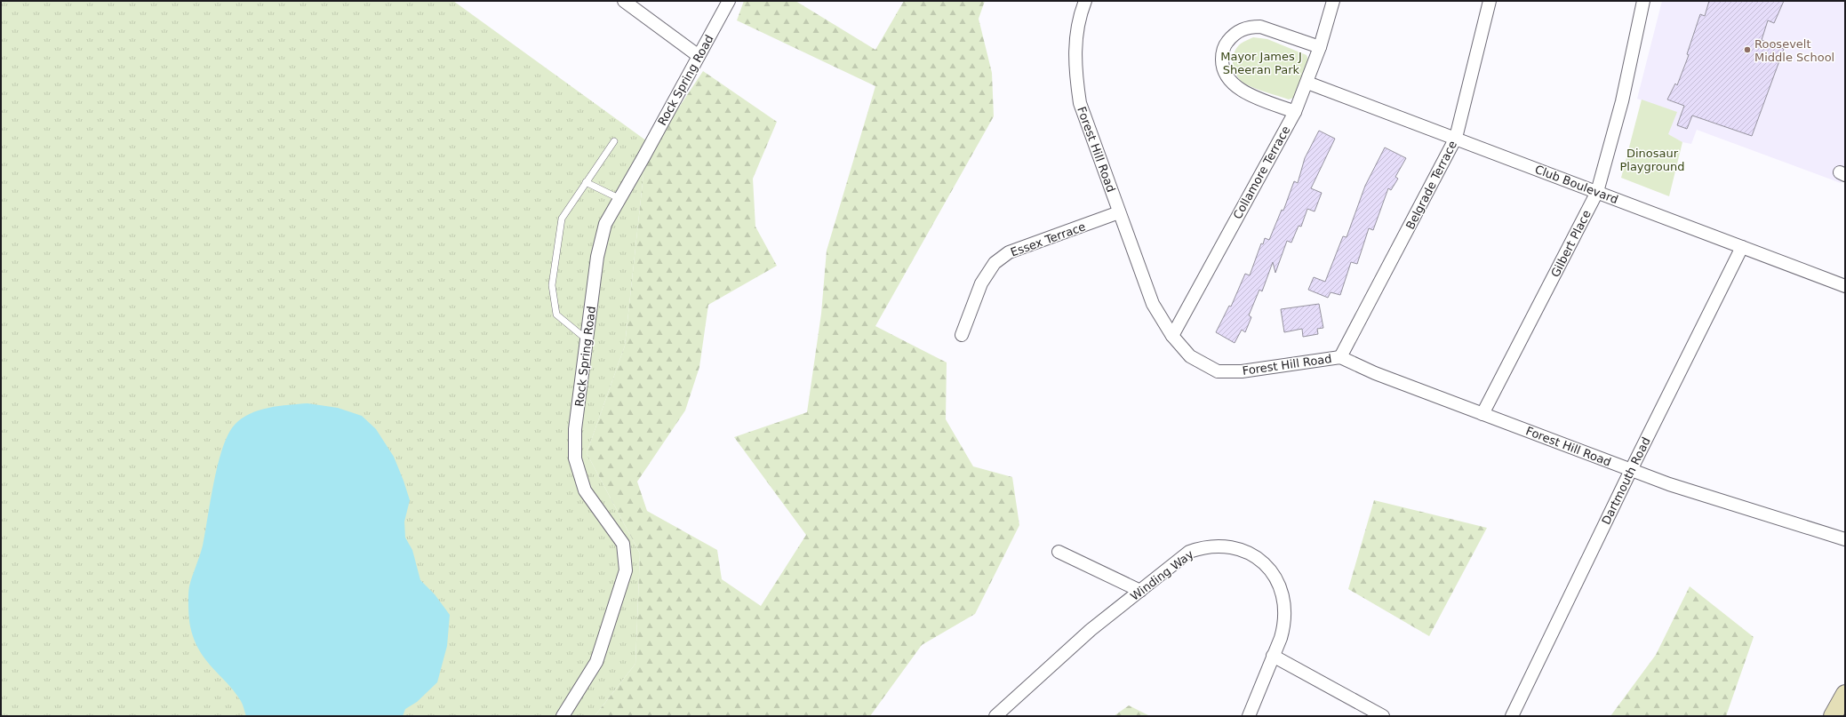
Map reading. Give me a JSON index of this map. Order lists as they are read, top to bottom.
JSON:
{
  "streets": {
    "street": [
      "Rock Spring Road",
      "Forest Hill Road",
      "Collamore Terrace",
      "Club Boulevard",
      "Belgrade Terrace",
      "Essex Terrace",
      "Gilbert Place",
      "Dartmouth Road",
      "Winding Way"
    ]
  },
  "crossings": [
    ["Forest Hill Road", "Collamore Terrace"],
    ["Forest Hill Road", "Belgrade Terrace"],
    ["Forest Hill Road", "Essex Terrace"],
    ["Forest Hill Road", "Gilbert Place"],
    ["Forest Hill Road", "Dartmouth Road"],
    ["Collamore Terrace", "Club Boulevard"],
    ["Club Boulevard", "Belgrade Terrace"],
    ["Club Boulevard", "Gilbert Place"],
    ["Club Boulevard", "Dartmouth Road"]
  ],
  "parks": ["Mayor James J Sheeran Park", "Dinosaur Playground"],
  "places": ["Roosevelt Middle School"]
}
